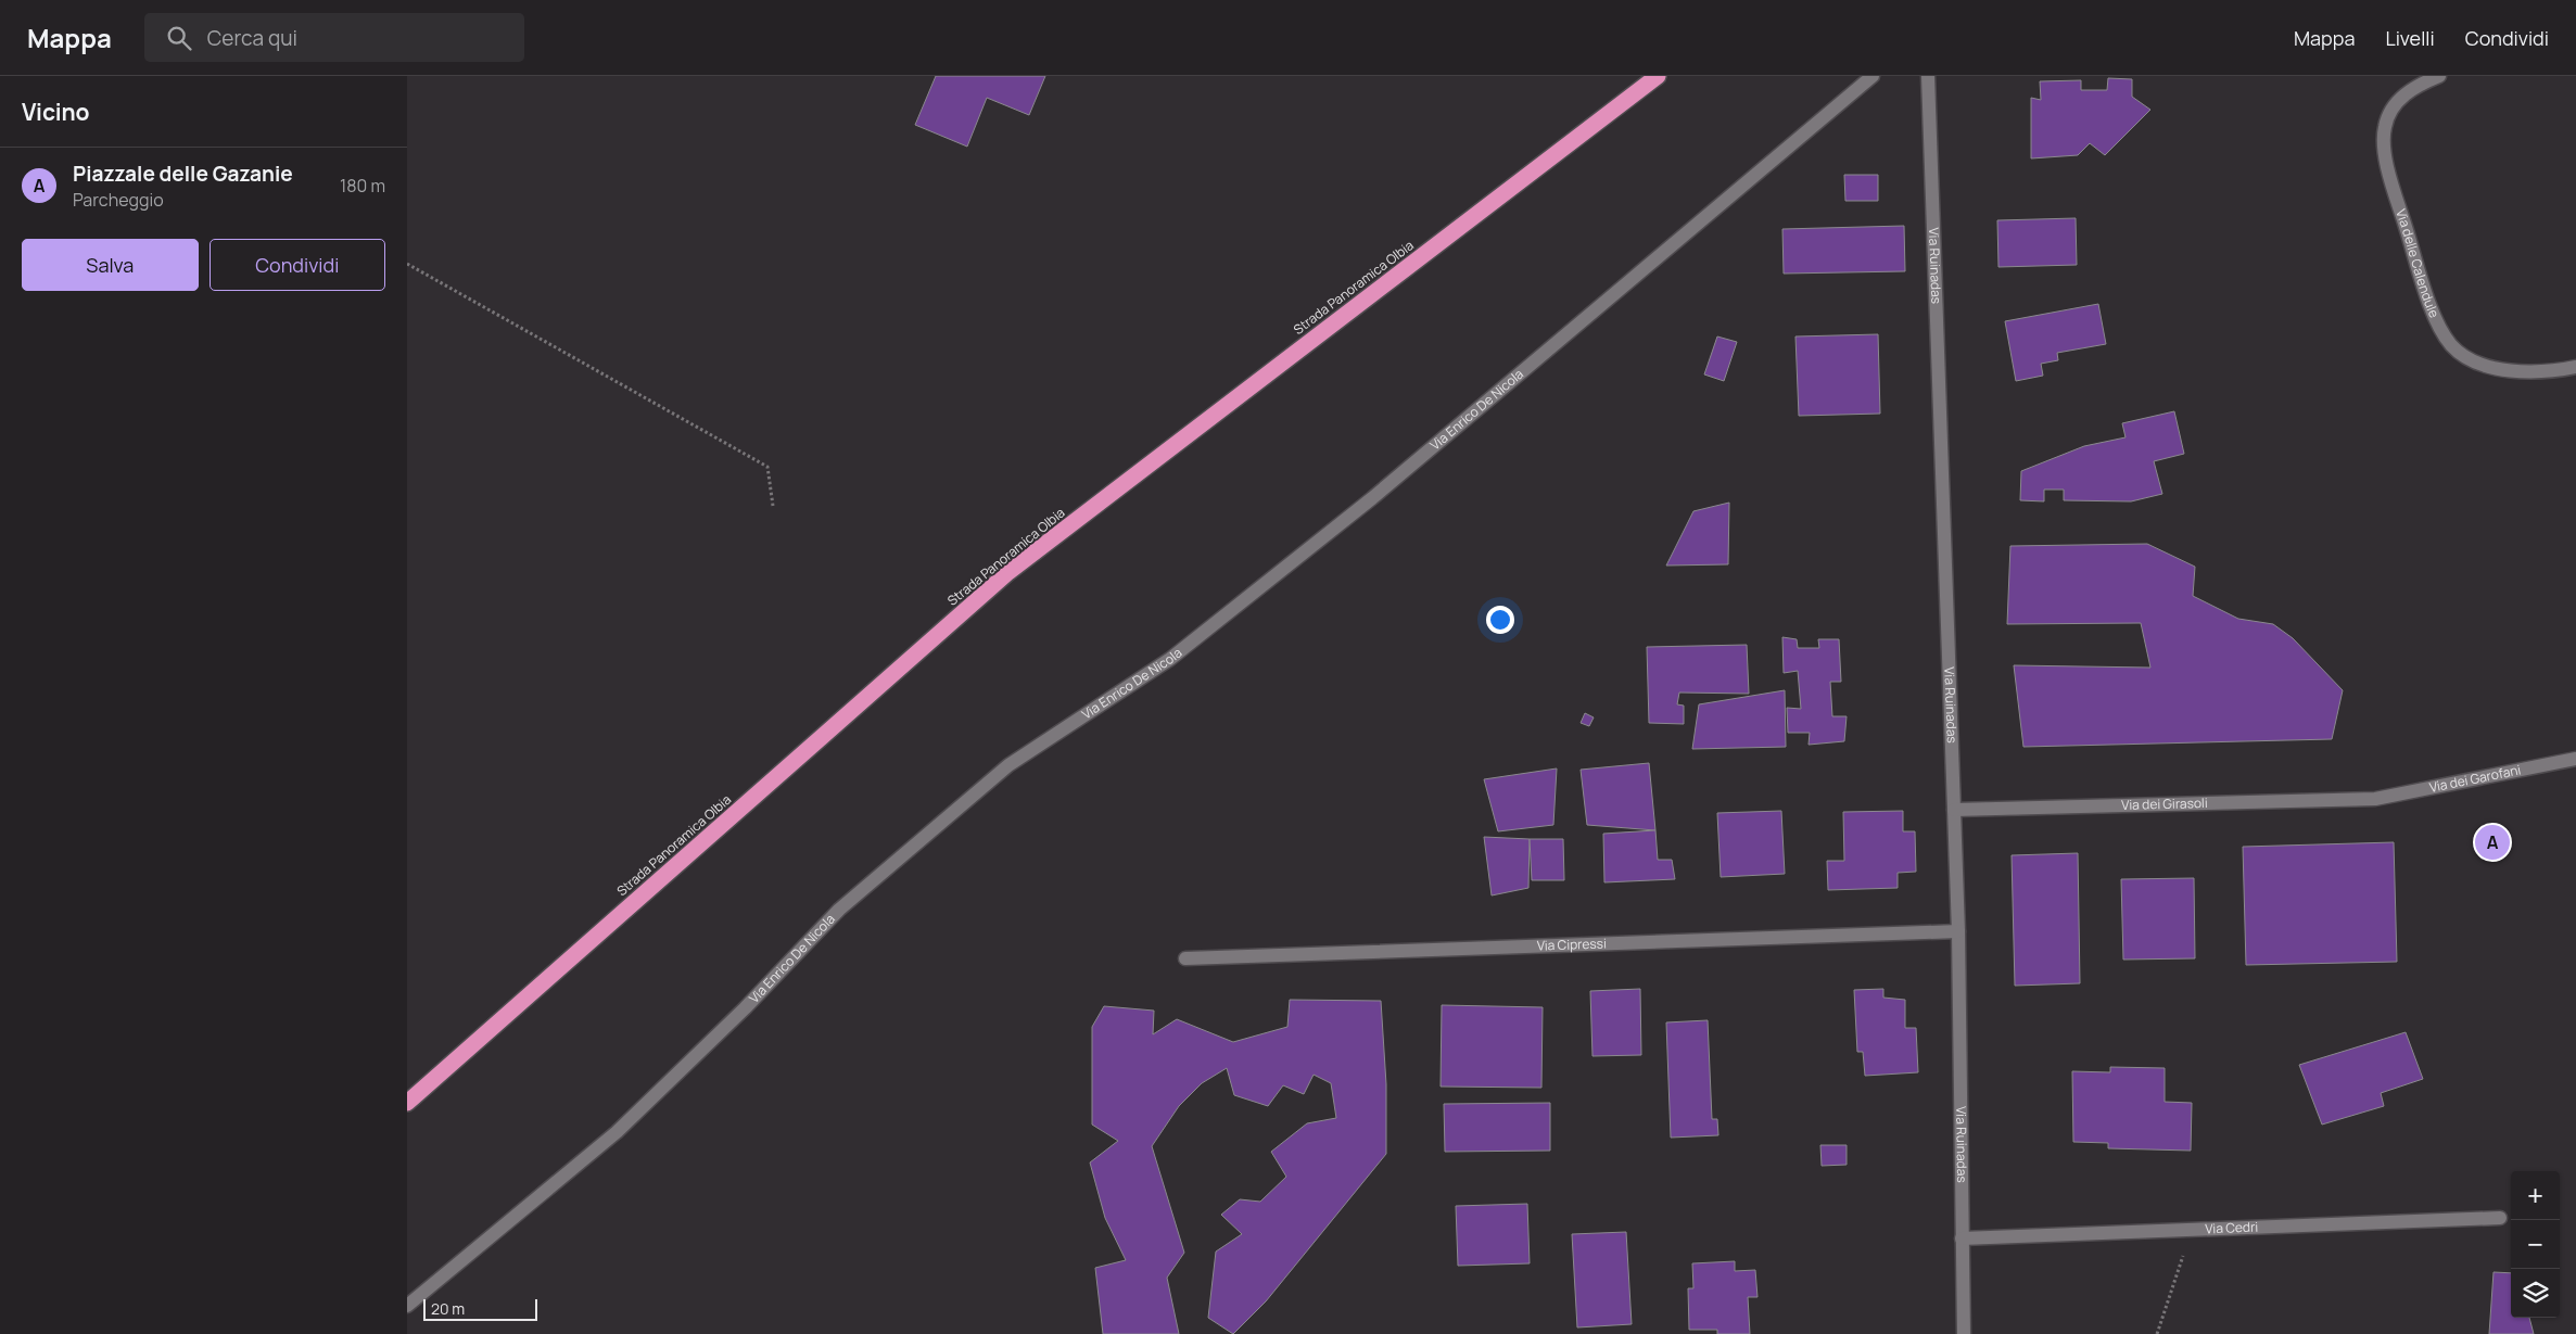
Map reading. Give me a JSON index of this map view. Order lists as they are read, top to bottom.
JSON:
{
  "streets": {
    "highway": ["Strada Panoramica Olbia"],
    "street": [
      "Via delle Calendule",
      "Via Ruinadas",
      "Via Enrico De Nicola",
      "Via dei Garofani",
      "Via dei Girasoli",
      "Via Cipressi",
      "Via Cedri"
    ]
  },
  "crossings": [
    ["Via Ruinadas", "Via dei Girasoli"],
    ["Via Ruinadas", "Via Cipressi"],
    ["Via Ruinadas", "Via Cedri"],
    ["Via dei Garofani", "Via dei Girasoli"]
  ],
  "scale_bar": "20 m",
  "page": {
    "header": "Mappa",
    "search": "Cerca qui",
    "nav": ["Mappa", "Livelli", "Condividi"],
    "heading": "Vicino",
    "list": [
      {
        "mark": "A",
        "name": "Piazzale delle Gazanie",
        "note": "Parcheggio",
        "value": "180 m"
      }
    ],
    "buttons": ["Salva", "Condividi"],
    "pins": "A",
    "map_buttons": ["+", "−"],
    "scale": "20 m"
  }
}
